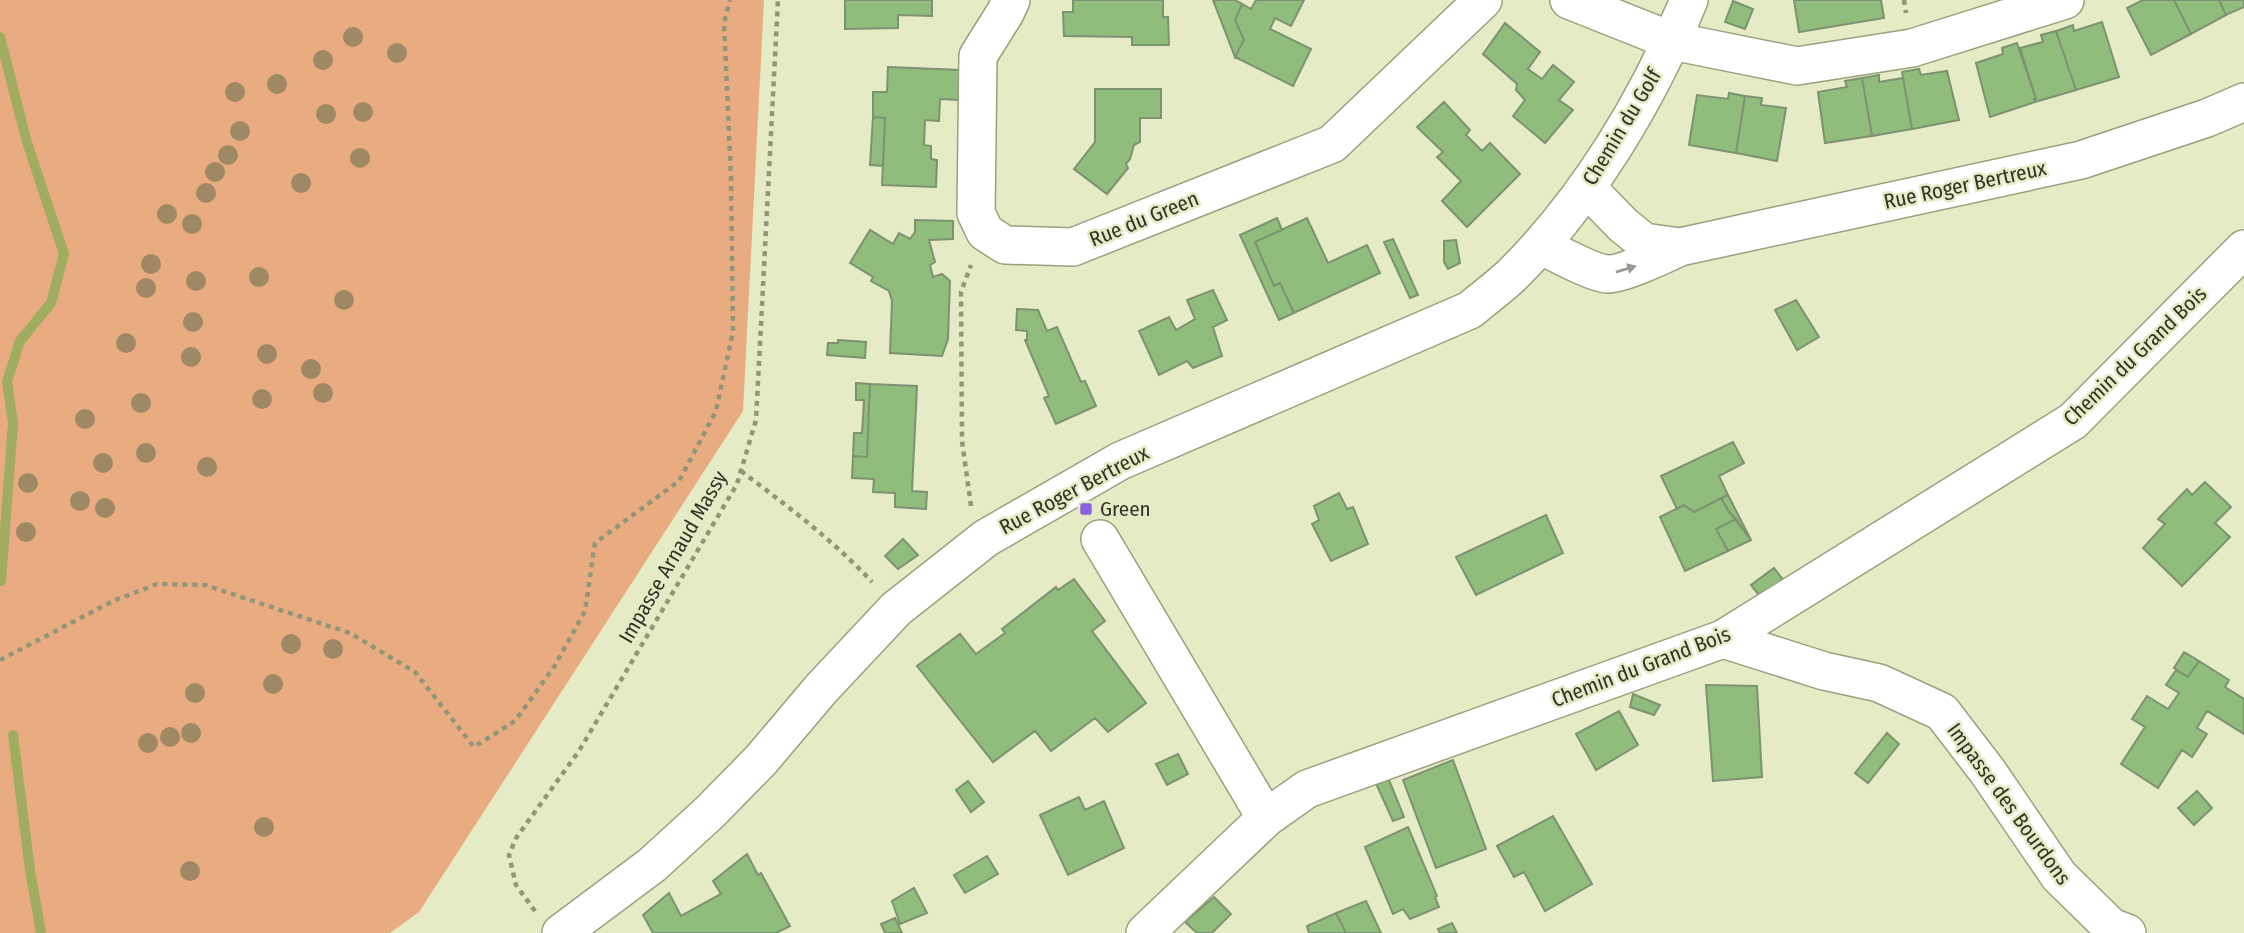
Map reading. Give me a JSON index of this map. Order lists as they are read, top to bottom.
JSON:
{
  "streets": {
    "street": [
      "Chemin du Golf",
      "Rue Roger Bertreux",
      "Rue du Green",
      "Chemin du Grand Bois",
      "Impasse des Bourdons"
    ],
    "path": ["Impasse Arnaud Massy"]
  },
  "crossings": [
    ["Chemin du Golf", "Rue Roger Bertreux"],
    ["Chemin du Grand Bois", "Impasse des Bourdons"]
  ],
  "places": {
    "transit": ["Green"]
  }
}
